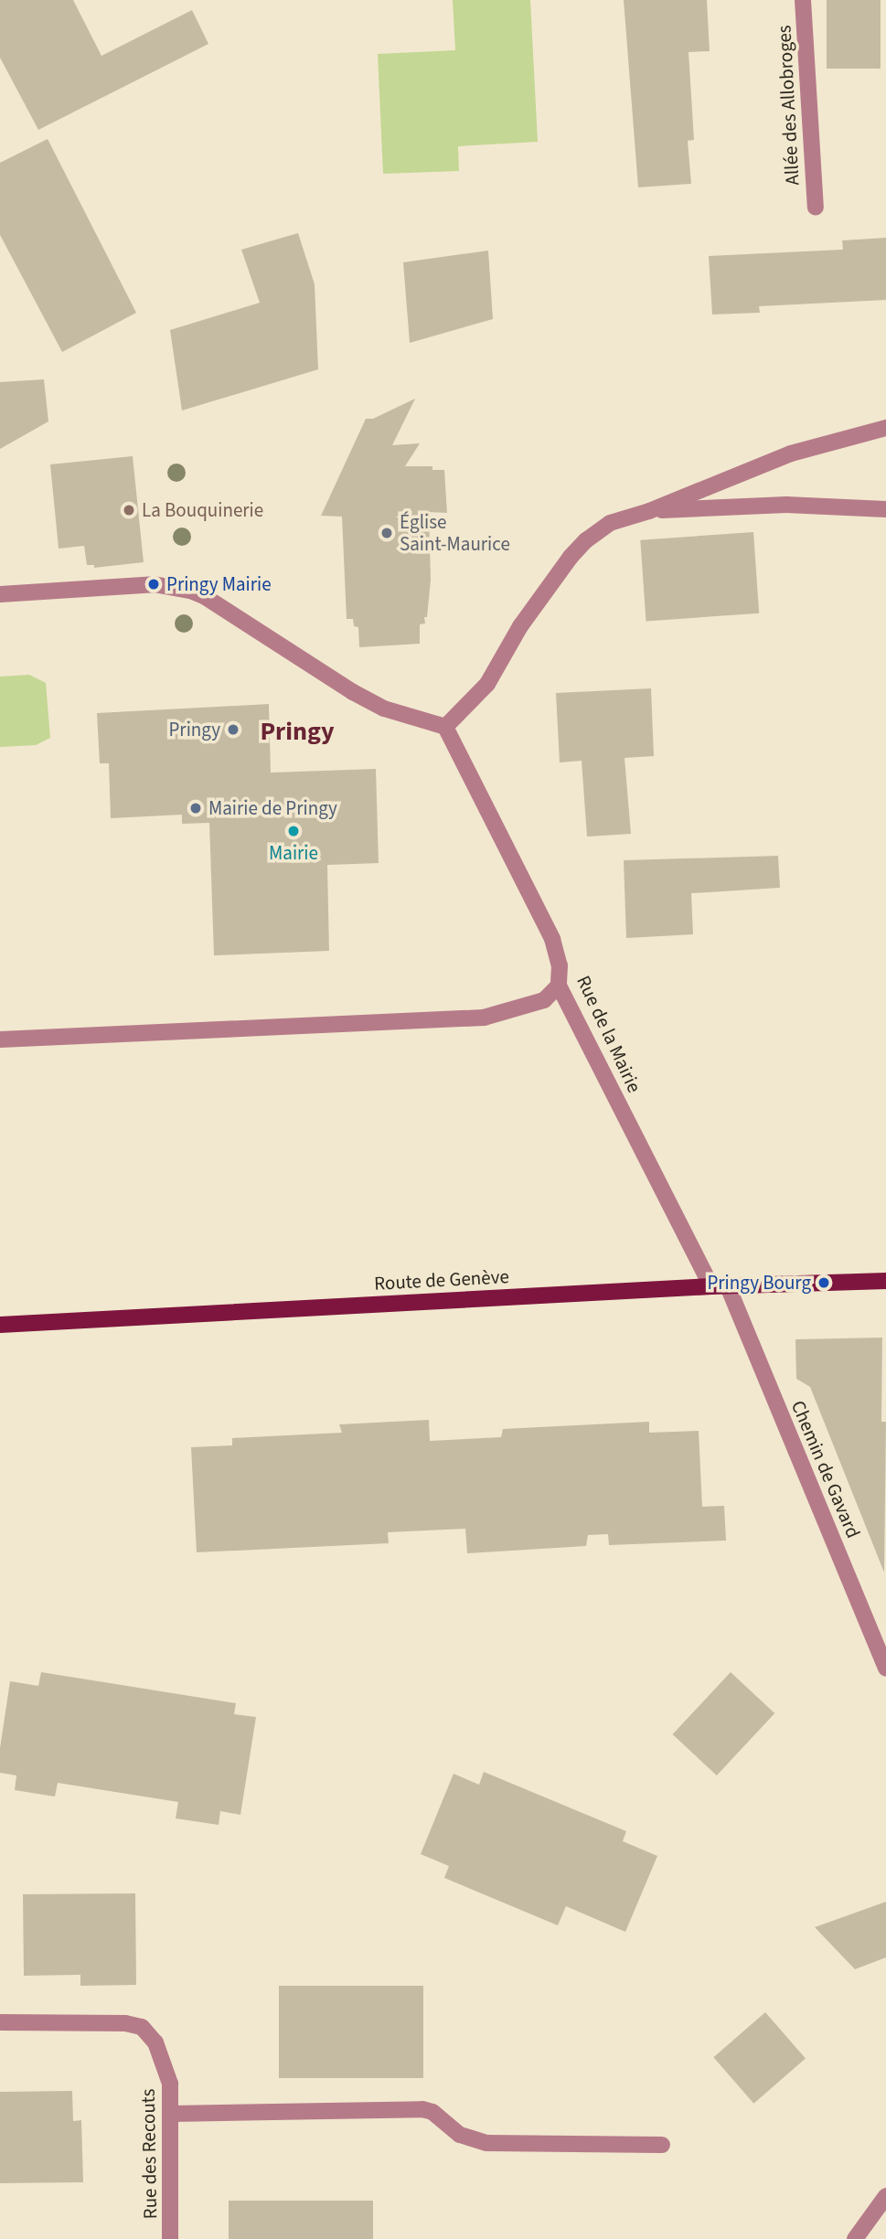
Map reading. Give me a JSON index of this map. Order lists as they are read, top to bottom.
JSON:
{
  "streets": {
    "main road": ["Route de Genève"],
    "street": [
      "Allée des Allobroges",
      "Rue de la Mairie",
      "Chemin de Gavard",
      "Rue des Recouts"
    ]
  },
  "crossings": [
    ["Rue de la Mairie", "Route de Genève"],
    ["Rue de la Mairie", "Chemin de Gavard"],
    ["Route de Genève", "Chemin de Gavard"]
  ],
  "districts": ["Pringy"],
  "places": [
    "La Bouquinerie",
    "Église Saint-Maurice",
    "Pringy Mairie",
    "Pringy",
    "Mairie de Pringy",
    "Mairie",
    "Pringy Bourg"
  ]
}
